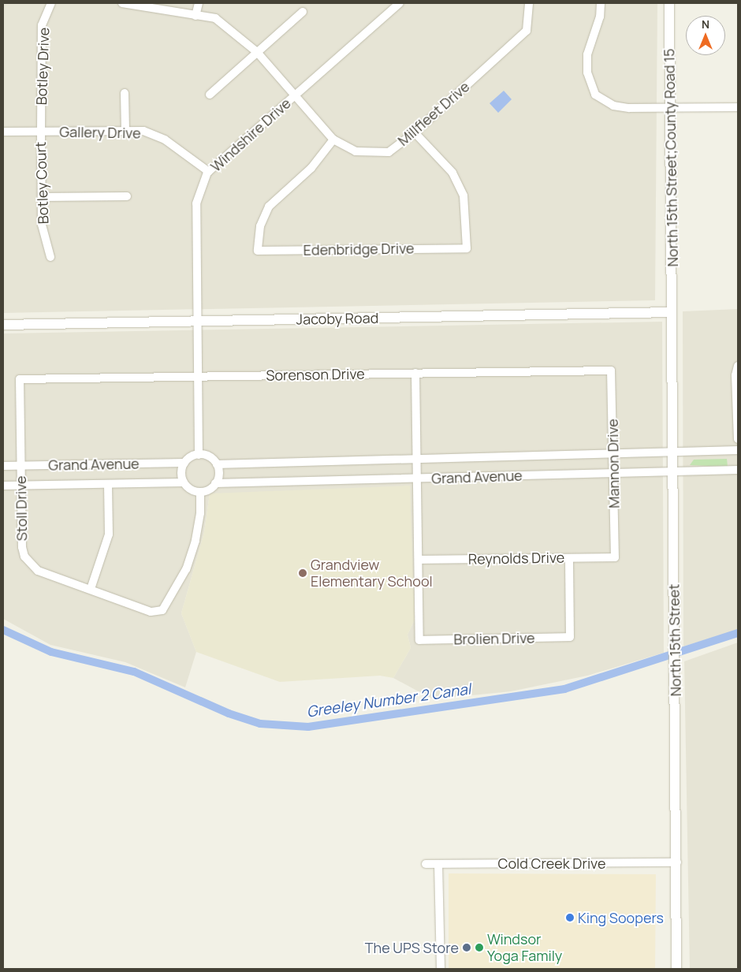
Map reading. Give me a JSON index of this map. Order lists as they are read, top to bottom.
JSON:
{
  "streets": {
    "street": [
      "Botley Drive",
      "Millfleet Drive",
      "Gallery Drive",
      "Windshire Drive",
      "North 15th Street;County Road 15",
      "Botley Court",
      "Edenbridge Drive",
      "Jacoby Road",
      "Sorenson Drive",
      "Mannon Drive",
      "Grand Avenue",
      "Stoll Drive",
      "Reynolds Drive",
      "Brolien Drive",
      "North 15th Street",
      "Cold Creek Drive"
    ]
  },
  "crossings": [
    ["Botley Drive", "Gallery Drive"],
    ["Botley Drive", "Botley Court"],
    ["Millfleet Drive", "Windshire Drive"],
    ["Millfleet Drive", "Edenbridge Drive"],
    ["Gallery Drive", "Windshire Drive"],
    ["Gallery Drive", "Botley Court"],
    ["Windshire Drive", "Jacoby Road"],
    ["Windshire Drive", "Sorenson Drive"],
    ["Windshire Drive", "Grand Avenue"],
    ["Windshire Drive", "Stoll Drive"],
    ["North 15th Street;County Road 15", "Jacoby Road"],
    ["North 15th Street;County Road 15", "North 15th Street"],
    ["Jacoby Road", "North 15th Street"],
    ["Sorenson Drive", "Mannon Drive"],
    ["Sorenson Drive", "Stoll Drive"],
    ["Mannon Drive", "Grand Avenue"],
    ["Mannon Drive", "Reynolds Drive"],
    ["Grand Avenue", "Stoll Drive"],
    ["Grand Avenue", "North 15th Street"],
    ["Reynolds Drive", "Brolien Drive"],
    ["North 15th Street", "Cold Creek Drive"]
  ],
  "water": ["Greeley Number 2 Canal"],
  "places": [
    "Grandview Elementary School",
    "King Soopers",
    "The UPS Store",
    "Windsor Yoga Family"
  ],
  "north": "top"
}
